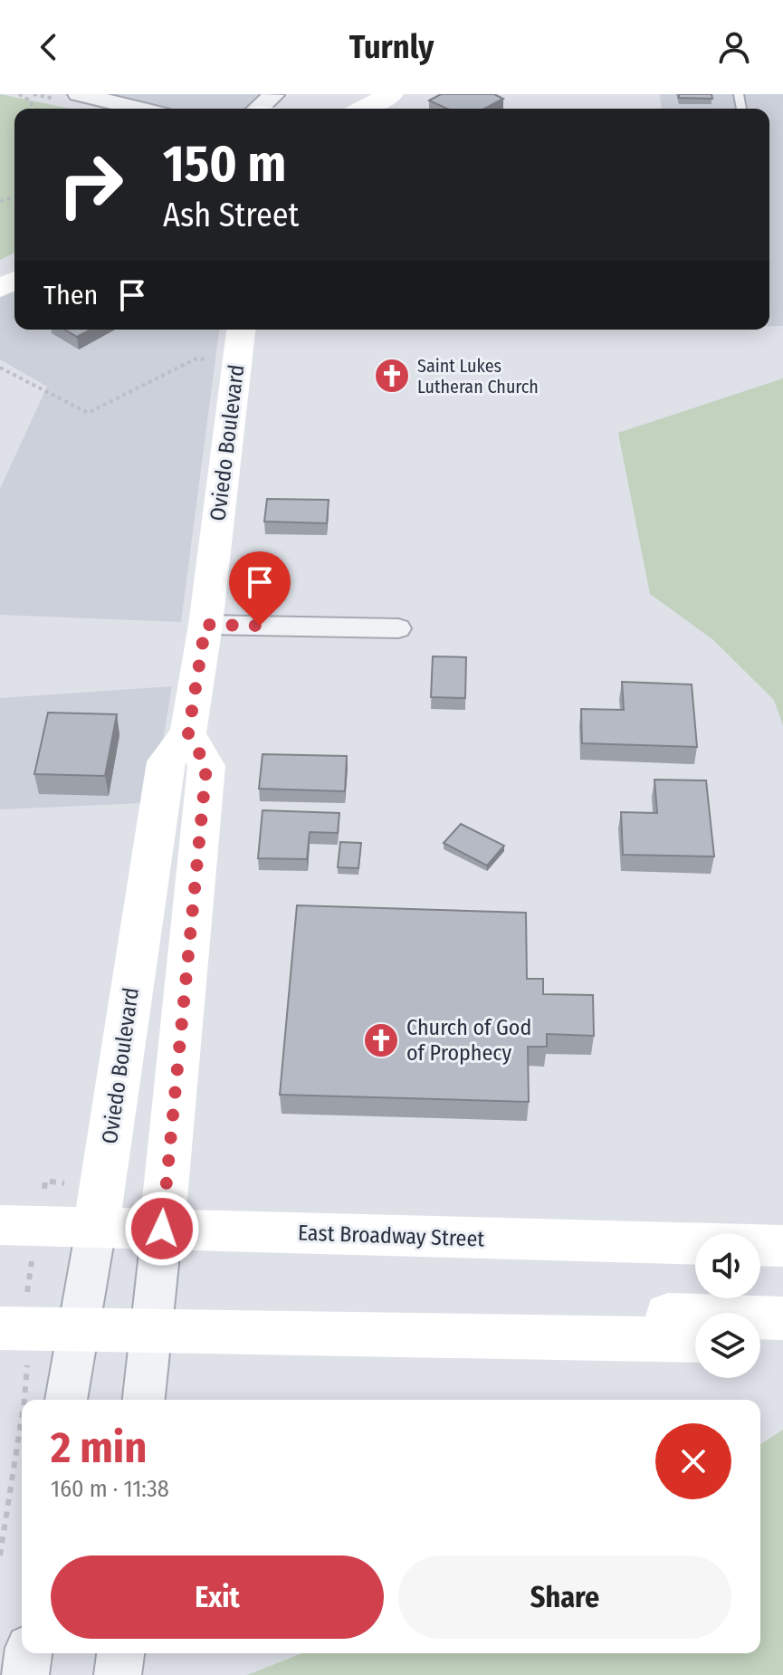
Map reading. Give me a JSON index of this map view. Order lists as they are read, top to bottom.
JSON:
{
  "streets": {
    "main road": ["Oviedo Boulevard", "East Broadway Street"]
  },
  "crossings": [
    ["Oviedo Boulevard", "East Broadway Street"]
  ],
  "places": {
    "church": ["Saint Lukes Lutheran Church", "Church of God of Prophecy"]
  },
  "page": {
    "header": "Turnly",
    "turn": ["150 m", "Ash Street"],
    "then": "Then",
    "heading": ["2 min", "160 m · 11:38"],
    "buttons": ["Exit", "Share"]
  }
}
